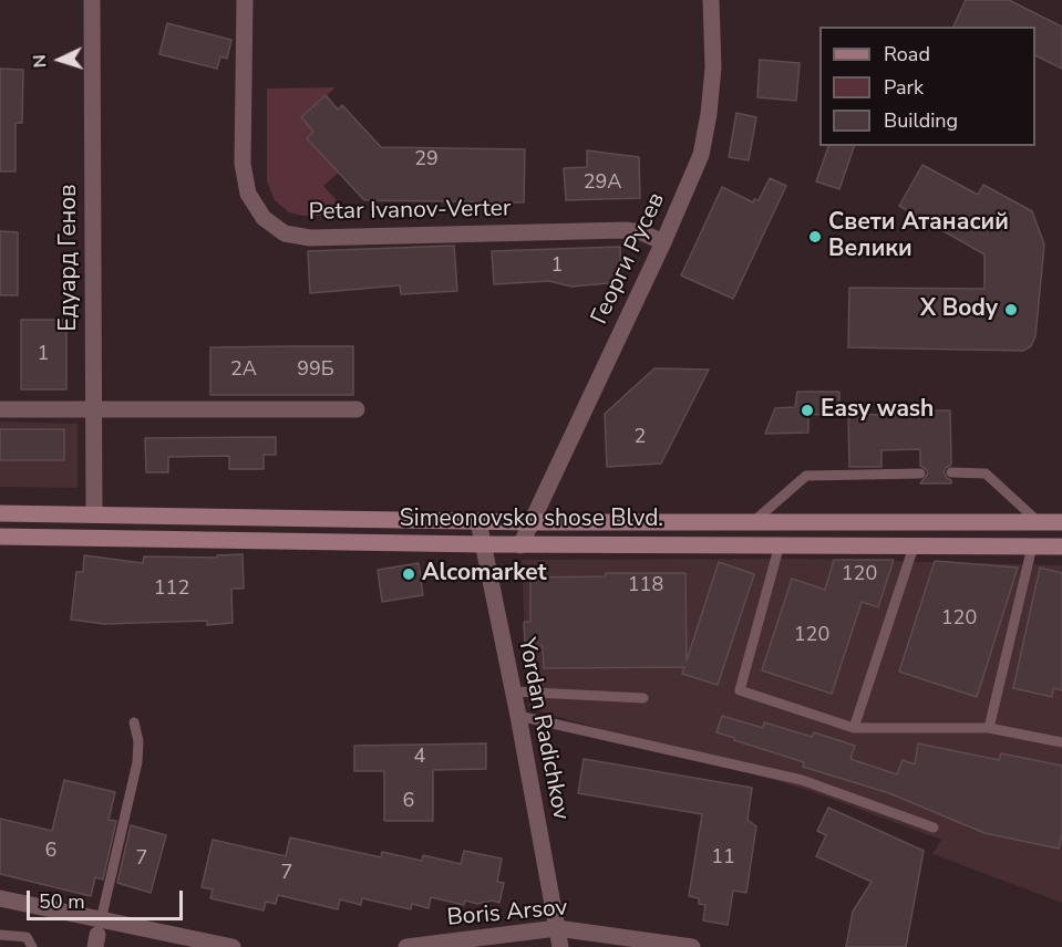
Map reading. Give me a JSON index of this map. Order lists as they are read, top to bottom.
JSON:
{
  "streets": {
    "main road": ["Simeonovsko shose Blvd."],
    "street": [
      "Petar Ivanov-Verter",
      "Едуард Генов",
      "Георги Русев",
      "Yordan Radichkov",
      "Boris Arsov"
    ]
  },
  "crossings": [
    ["Petar Ivanov-Verter", "Георги Русев"],
    ["Едуард Генов", "Simeonovsko shose Blvd."],
    ["Георги Русев", "Simeonovsko shose Blvd."],
    ["Simeonovsko shose Blvd.", "Yordan Radichkov"],
    ["Yordan Radichkov", "Boris Arsov"]
  ],
  "places": [
    "Свети Атанасий Велики",
    "X Body",
    "Easy wash",
    "Alcomarket"
  ],
  "house_numbers": [
    "29",
    "29А",
    "1",
    "1",
    "2А",
    "99Б",
    "2",
    "120",
    "118",
    "112",
    "120",
    "120",
    "4",
    "6",
    "6",
    "11",
    "7",
    "7"
  ],
  "legend": ["Road", "Park", "Building"],
  "scale_bar": "50 m",
  "north": "left"
}
